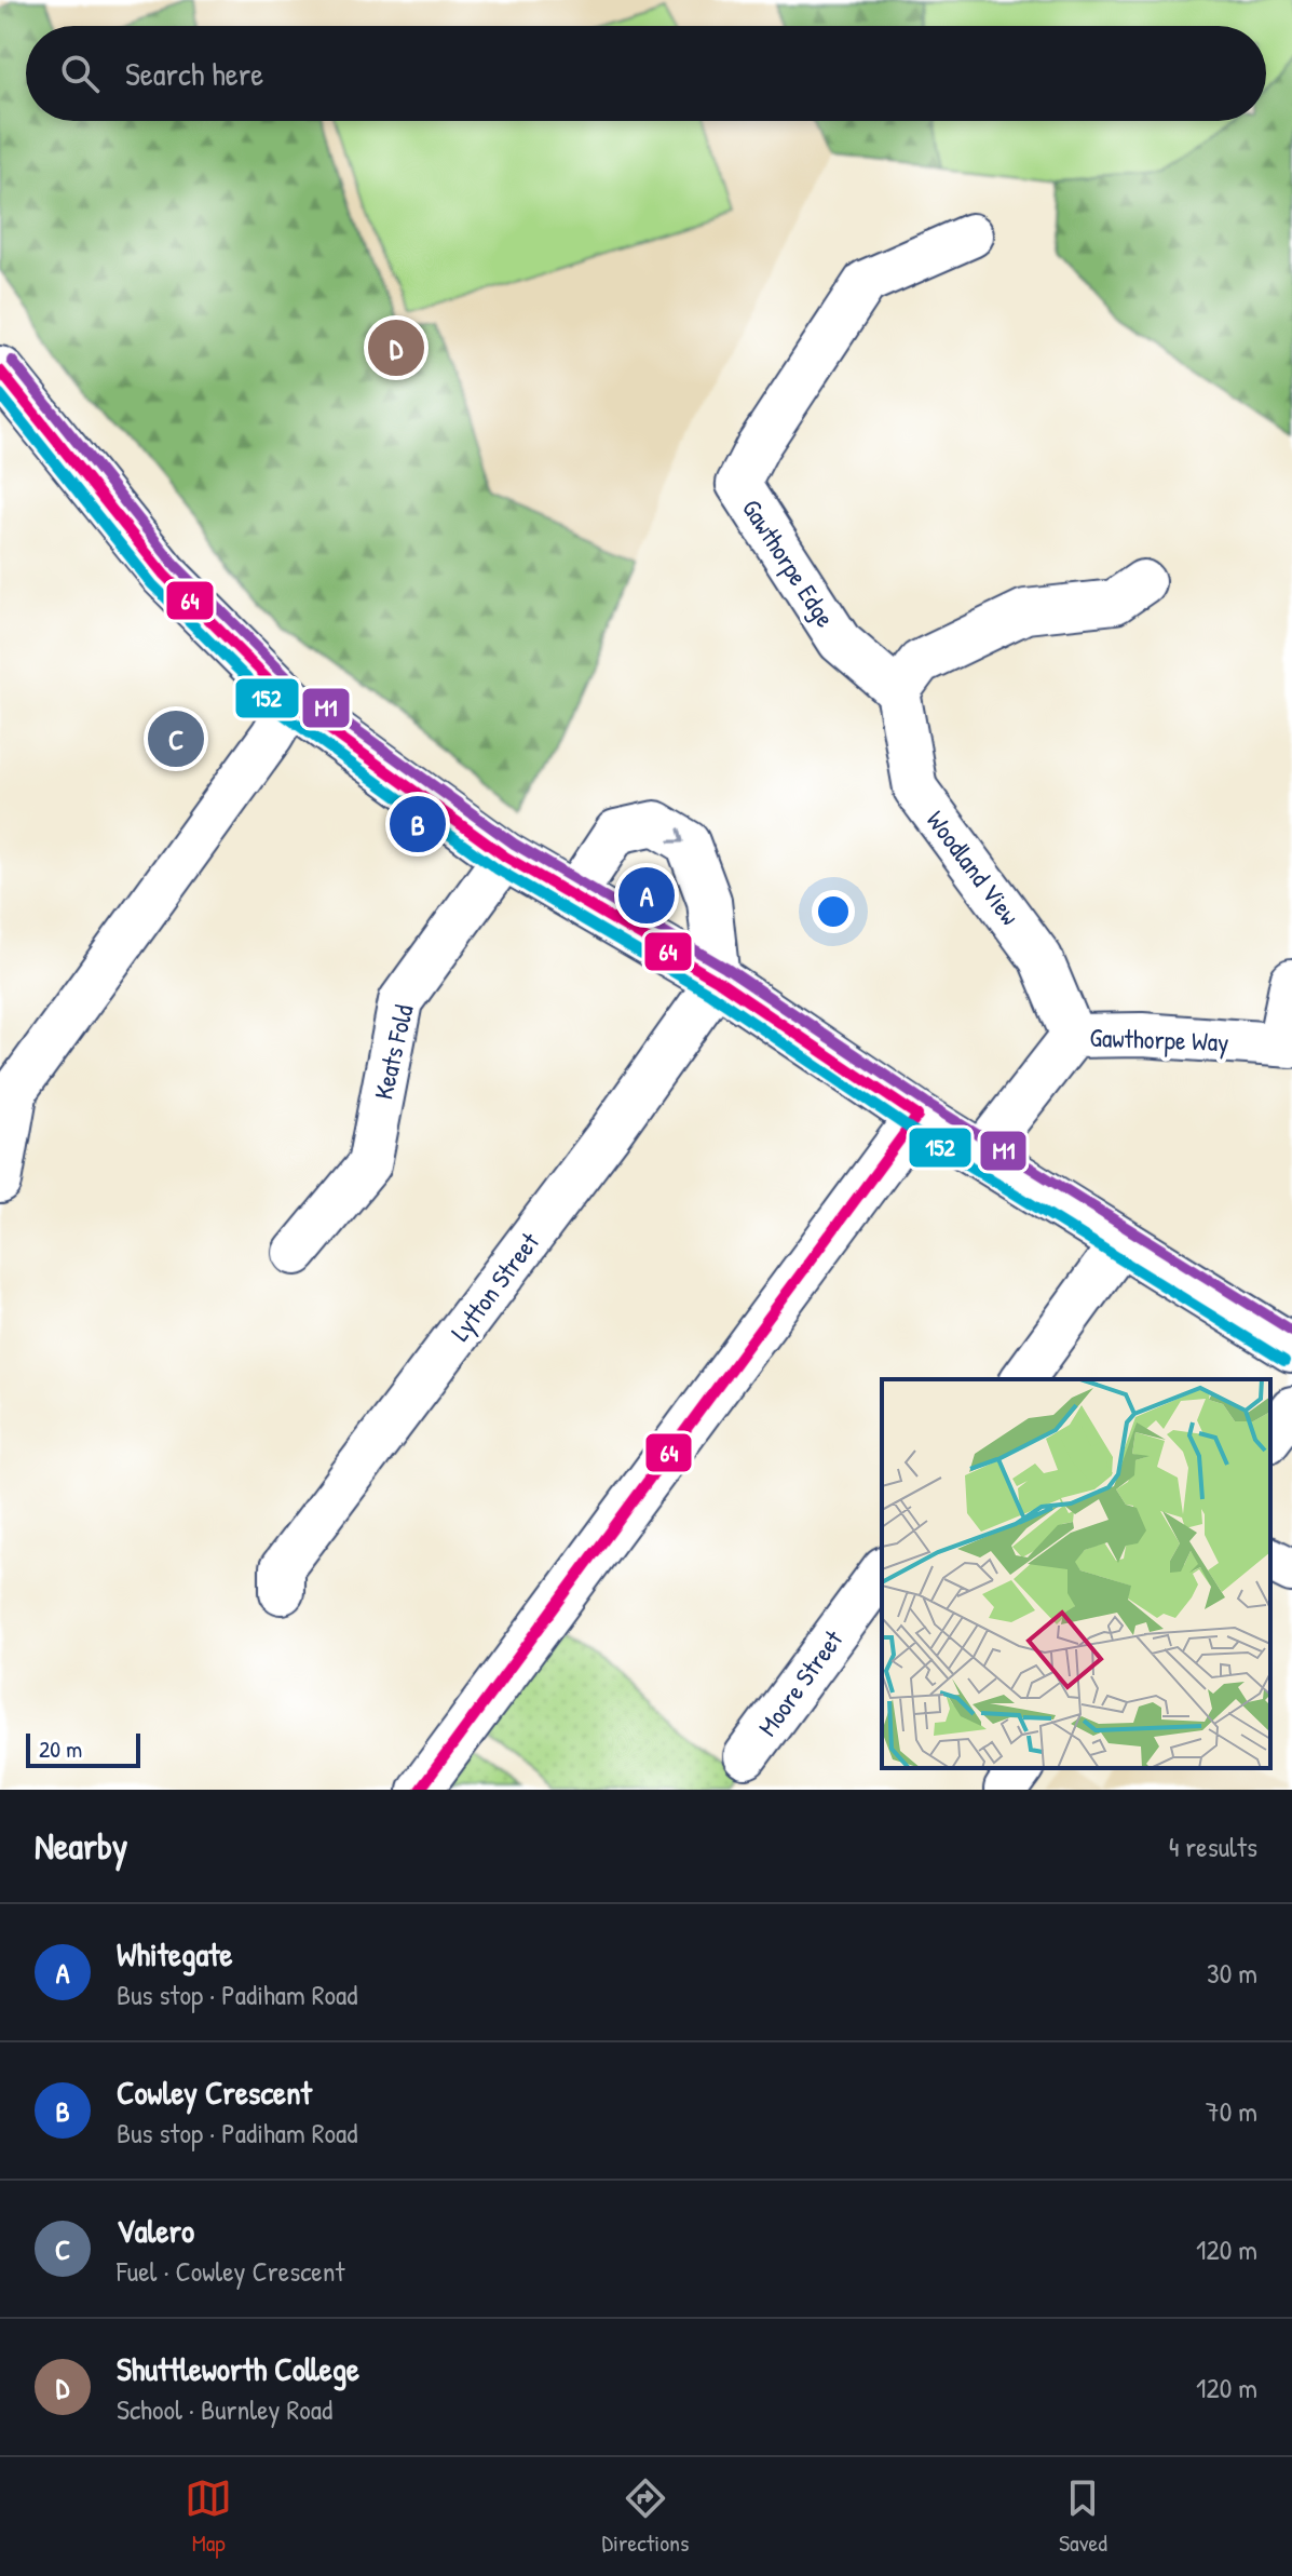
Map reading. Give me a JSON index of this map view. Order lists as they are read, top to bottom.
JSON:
{
  "streets": {
    "street": [
      "Gawthorpe Edge",
      "Woodland View",
      "Gawthorpe Way",
      "Keats Fold",
      "Lytton Street",
      "Moore Street"
    ]
  },
  "crossings": [
    ["Gawthorpe Edge", "Woodland View"],
    ["Woodland View", "Gawthorpe Way"]
  ],
  "lines": ["transit line M1", "transit line 64", "transit line 152"],
  "scale_bar": "20 m",
  "page": {
    "search": "Search here",
    "pins": [
      "D",
      "C",
      "B",
      "A"
    ],
    "scale": "20 m",
    "heading": ["Nearby", "4 results"],
    "list": [
      {
        "mark": "A",
        "name": "Whitegate",
        "note": "Bus stop · Padiham Road",
        "value": "30 m"
      },
      {
        "mark": "B",
        "name": "Cowley Crescent",
        "note": "Bus stop · Padiham Road",
        "value": "70 m"
      },
      {
        "mark": "C",
        "name": "Valero",
        "note": "Fuel · Cowley Crescent",
        "value": "120 m"
      },
      {
        "mark": "D",
        "name": "Shuttleworth College",
        "note": "School · Burnley Road",
        "value": "120 m"
      }
    ],
    "nav": ["Map", "Directions", "Saved"]
  }
}
